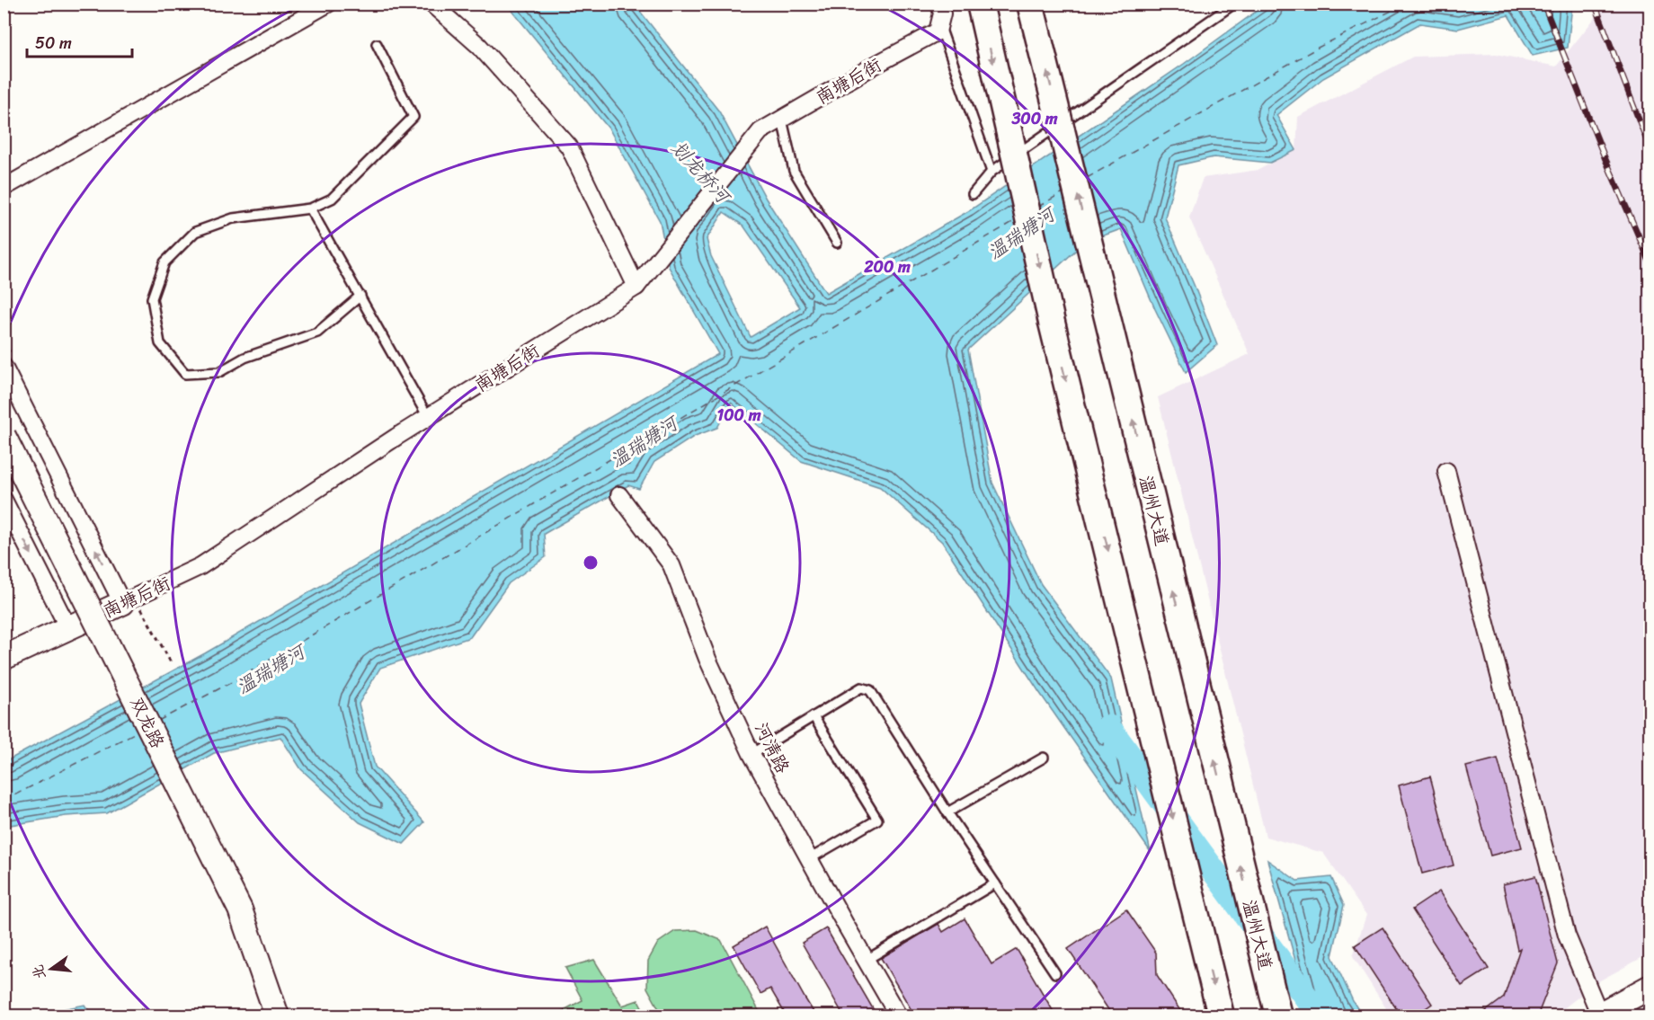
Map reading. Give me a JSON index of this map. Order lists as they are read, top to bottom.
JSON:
{
  "streets": {
    "main road": ["南塘后街", "温州大道", "双龙路"],
    "street": ["河清路"]
  },
  "water": ["划龙桥河", "温瑞塘河"],
  "scale_bar": "50 m",
  "north": "left",
  "rings": ["300 m", "200 m", "100 m"]
}
